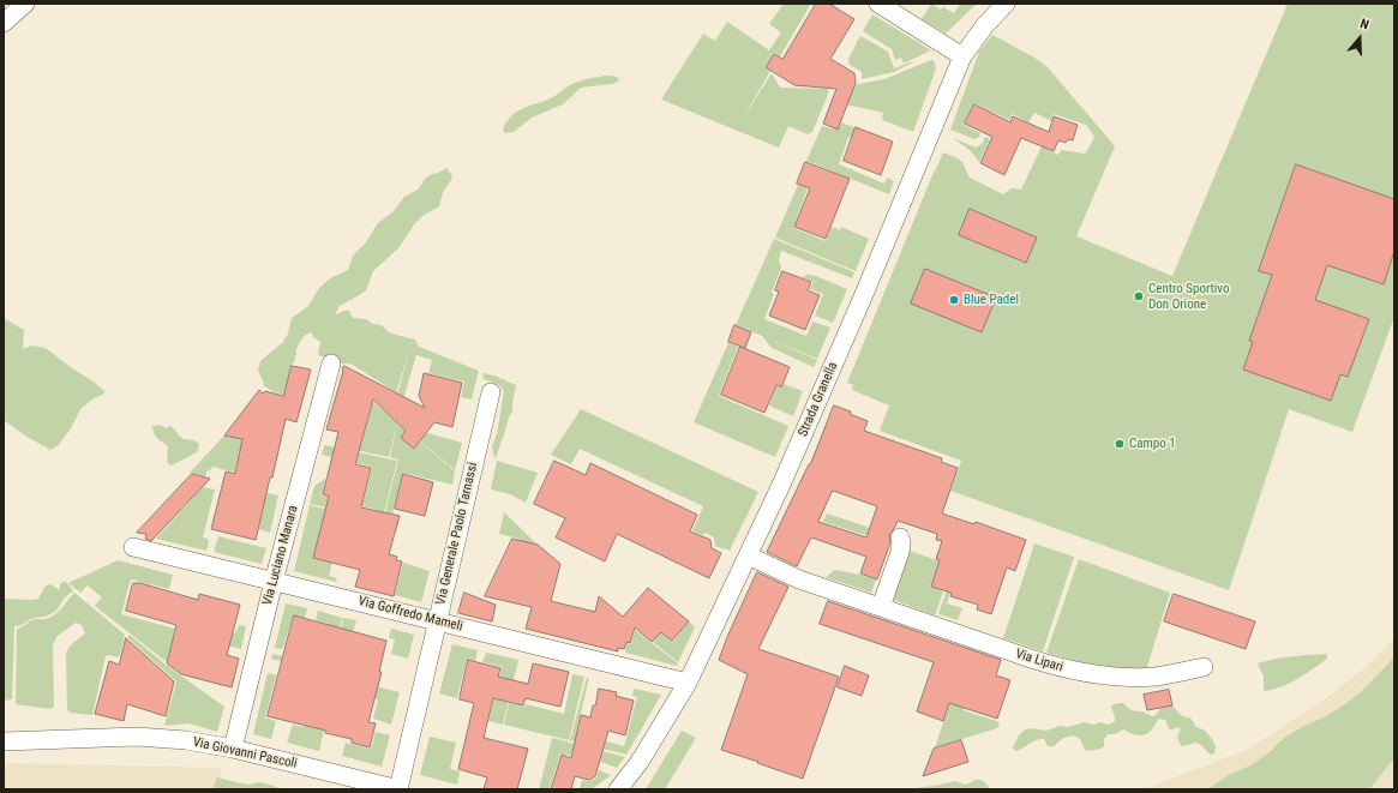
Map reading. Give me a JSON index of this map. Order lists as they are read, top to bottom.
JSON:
{
  "streets": {
    "street": [
      "Strada Granella",
      "Via Generale Paolo Tarnassi",
      "Via Luciano Manara",
      "Via Goffredo Mameli",
      "Via Lipari",
      "Via Giovanni Pascoli"
    ]
  },
  "crossings": [
    ["Strada Granella", "Via Goffredo Mameli"],
    ["Strada Granella", "Via Lipari"],
    ["Via Generale Paolo Tarnassi", "Via Goffredo Mameli"],
    ["Via Generale Paolo Tarnassi", "Via Giovanni Pascoli"],
    ["Via Luciano Manara", "Via Goffredo Mameli"],
    ["Via Luciano Manara", "Via Giovanni Pascoli"]
  ],
  "places": ["Centro Sportivo Don Orione", "Blue Padel", "Campo 1"],
  "north": "top"
}
